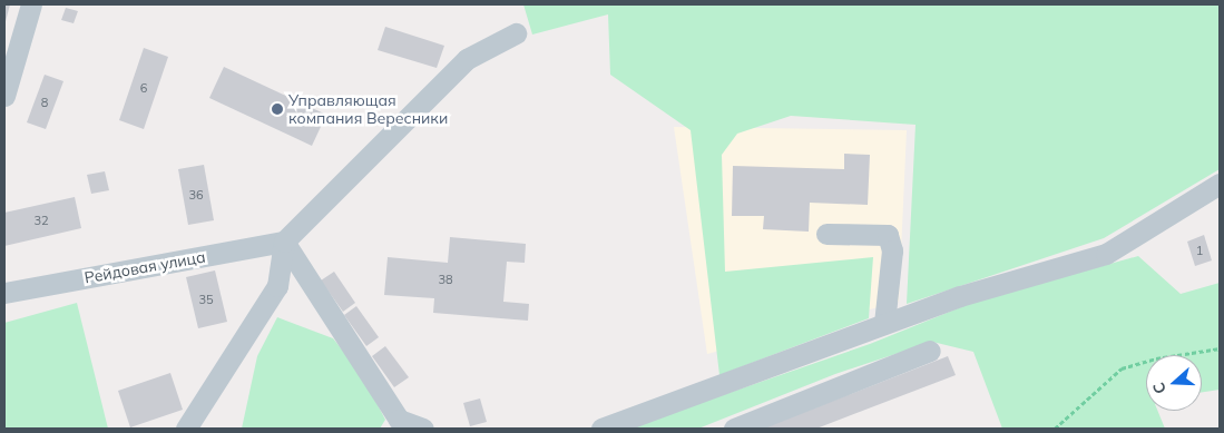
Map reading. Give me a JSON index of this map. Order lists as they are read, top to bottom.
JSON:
{
  "streets": {
    "street": ["Рейдовая улица"]
  },
  "places": ["Управляющая компания Вересники"],
  "house_numbers": [
    "6",
    "8",
    "36",
    "32",
    "1",
    "38",
    "35"
  ],
  "north": "left"
}
